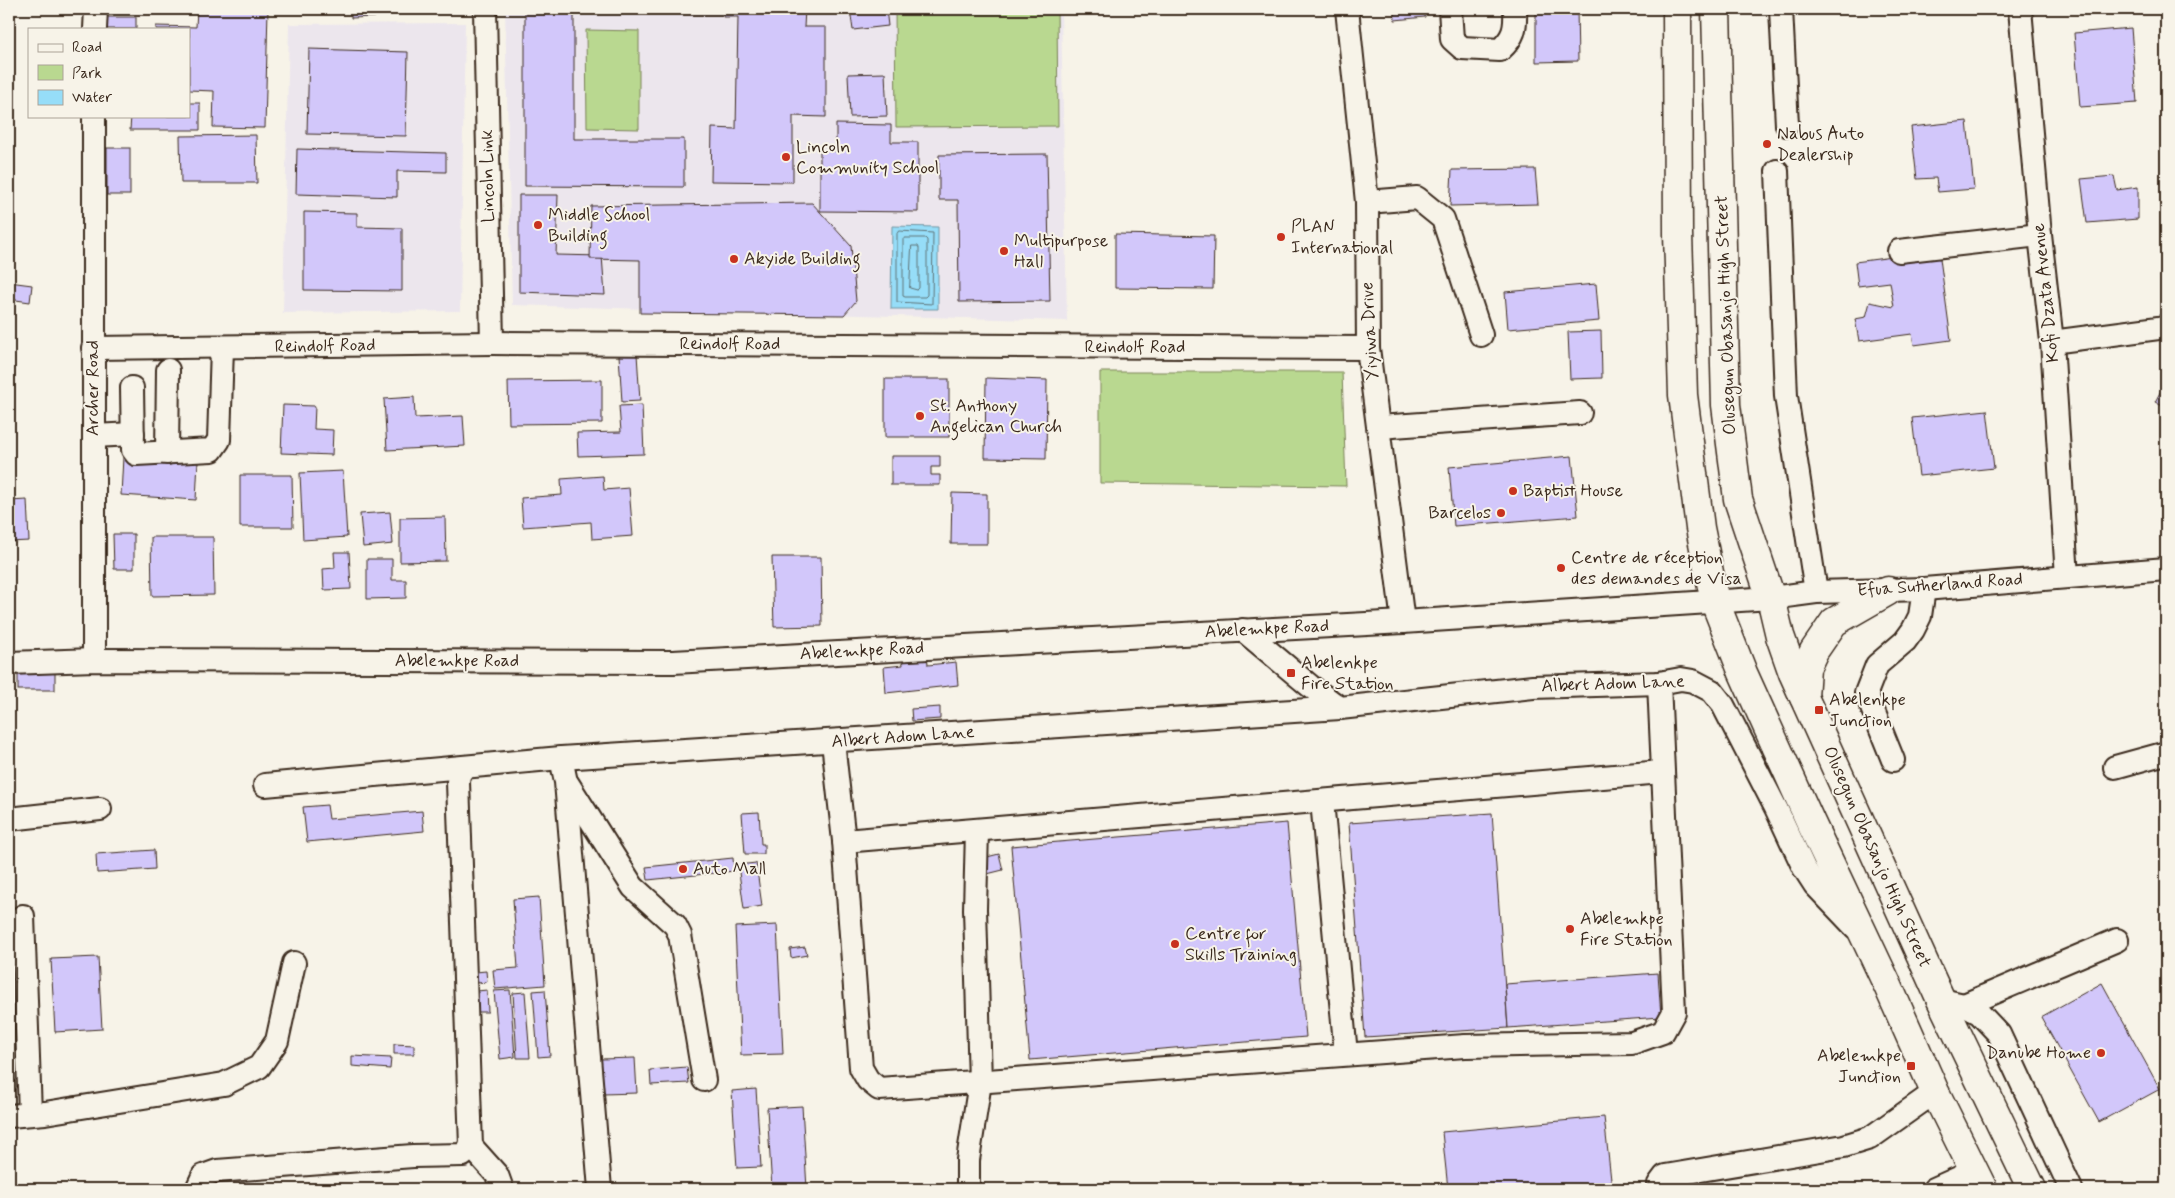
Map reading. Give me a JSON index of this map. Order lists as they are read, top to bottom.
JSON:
{
  "streets": {
    "main road": ["Olusegun Obasanjo High Street"],
    "street": [
      "Lincoln Link",
      "Kofi Dzata Avenue",
      "Yiyiwa Drive",
      "Reindolf Road",
      "Archer Road",
      "Efua Sutherland Road",
      "Abelemkpe Road",
      "Albert Adom Lane"
    ]
  },
  "crossings": [
    ["Lincoln Link", "Reindolf Road"],
    ["Kofi Dzata Avenue", "Efua Sutherland Road"],
    ["Olusegun Obasanjo High Street", "Efua Sutherland Road"],
    ["Yiyiwa Drive", "Reindolf Road"],
    ["Yiyiwa Drive", "Abelemkpe Road"],
    ["Reindolf Road", "Archer Road"],
    ["Archer Road", "Abelemkpe Road"],
    ["Efua Sutherland Road", "Abelemkpe Road"]
  ],
  "places": {
    "other": [
      "Nabus Auto Dealership",
      "Lincoln Community School",
      "Middle School Building",
      "PLAN International",
      "Multipurpose Hall",
      "Akyide Building",
      "St. Anthony Angelican Church",
      "Baptist House",
      "Barcelos",
      "Centre de réception des demandes de Visa",
      "Auto Mall",
      "Abelemkpe Fire Station",
      "Centre for Skills Training",
      "Danube Home"
    ],
    "transit": ["Abelenkpe Fire Station", "Abelenkpe Junction", "Abelemkpe Junction"]
  },
  "legend": ["Road", "Park", "Water"]
}
